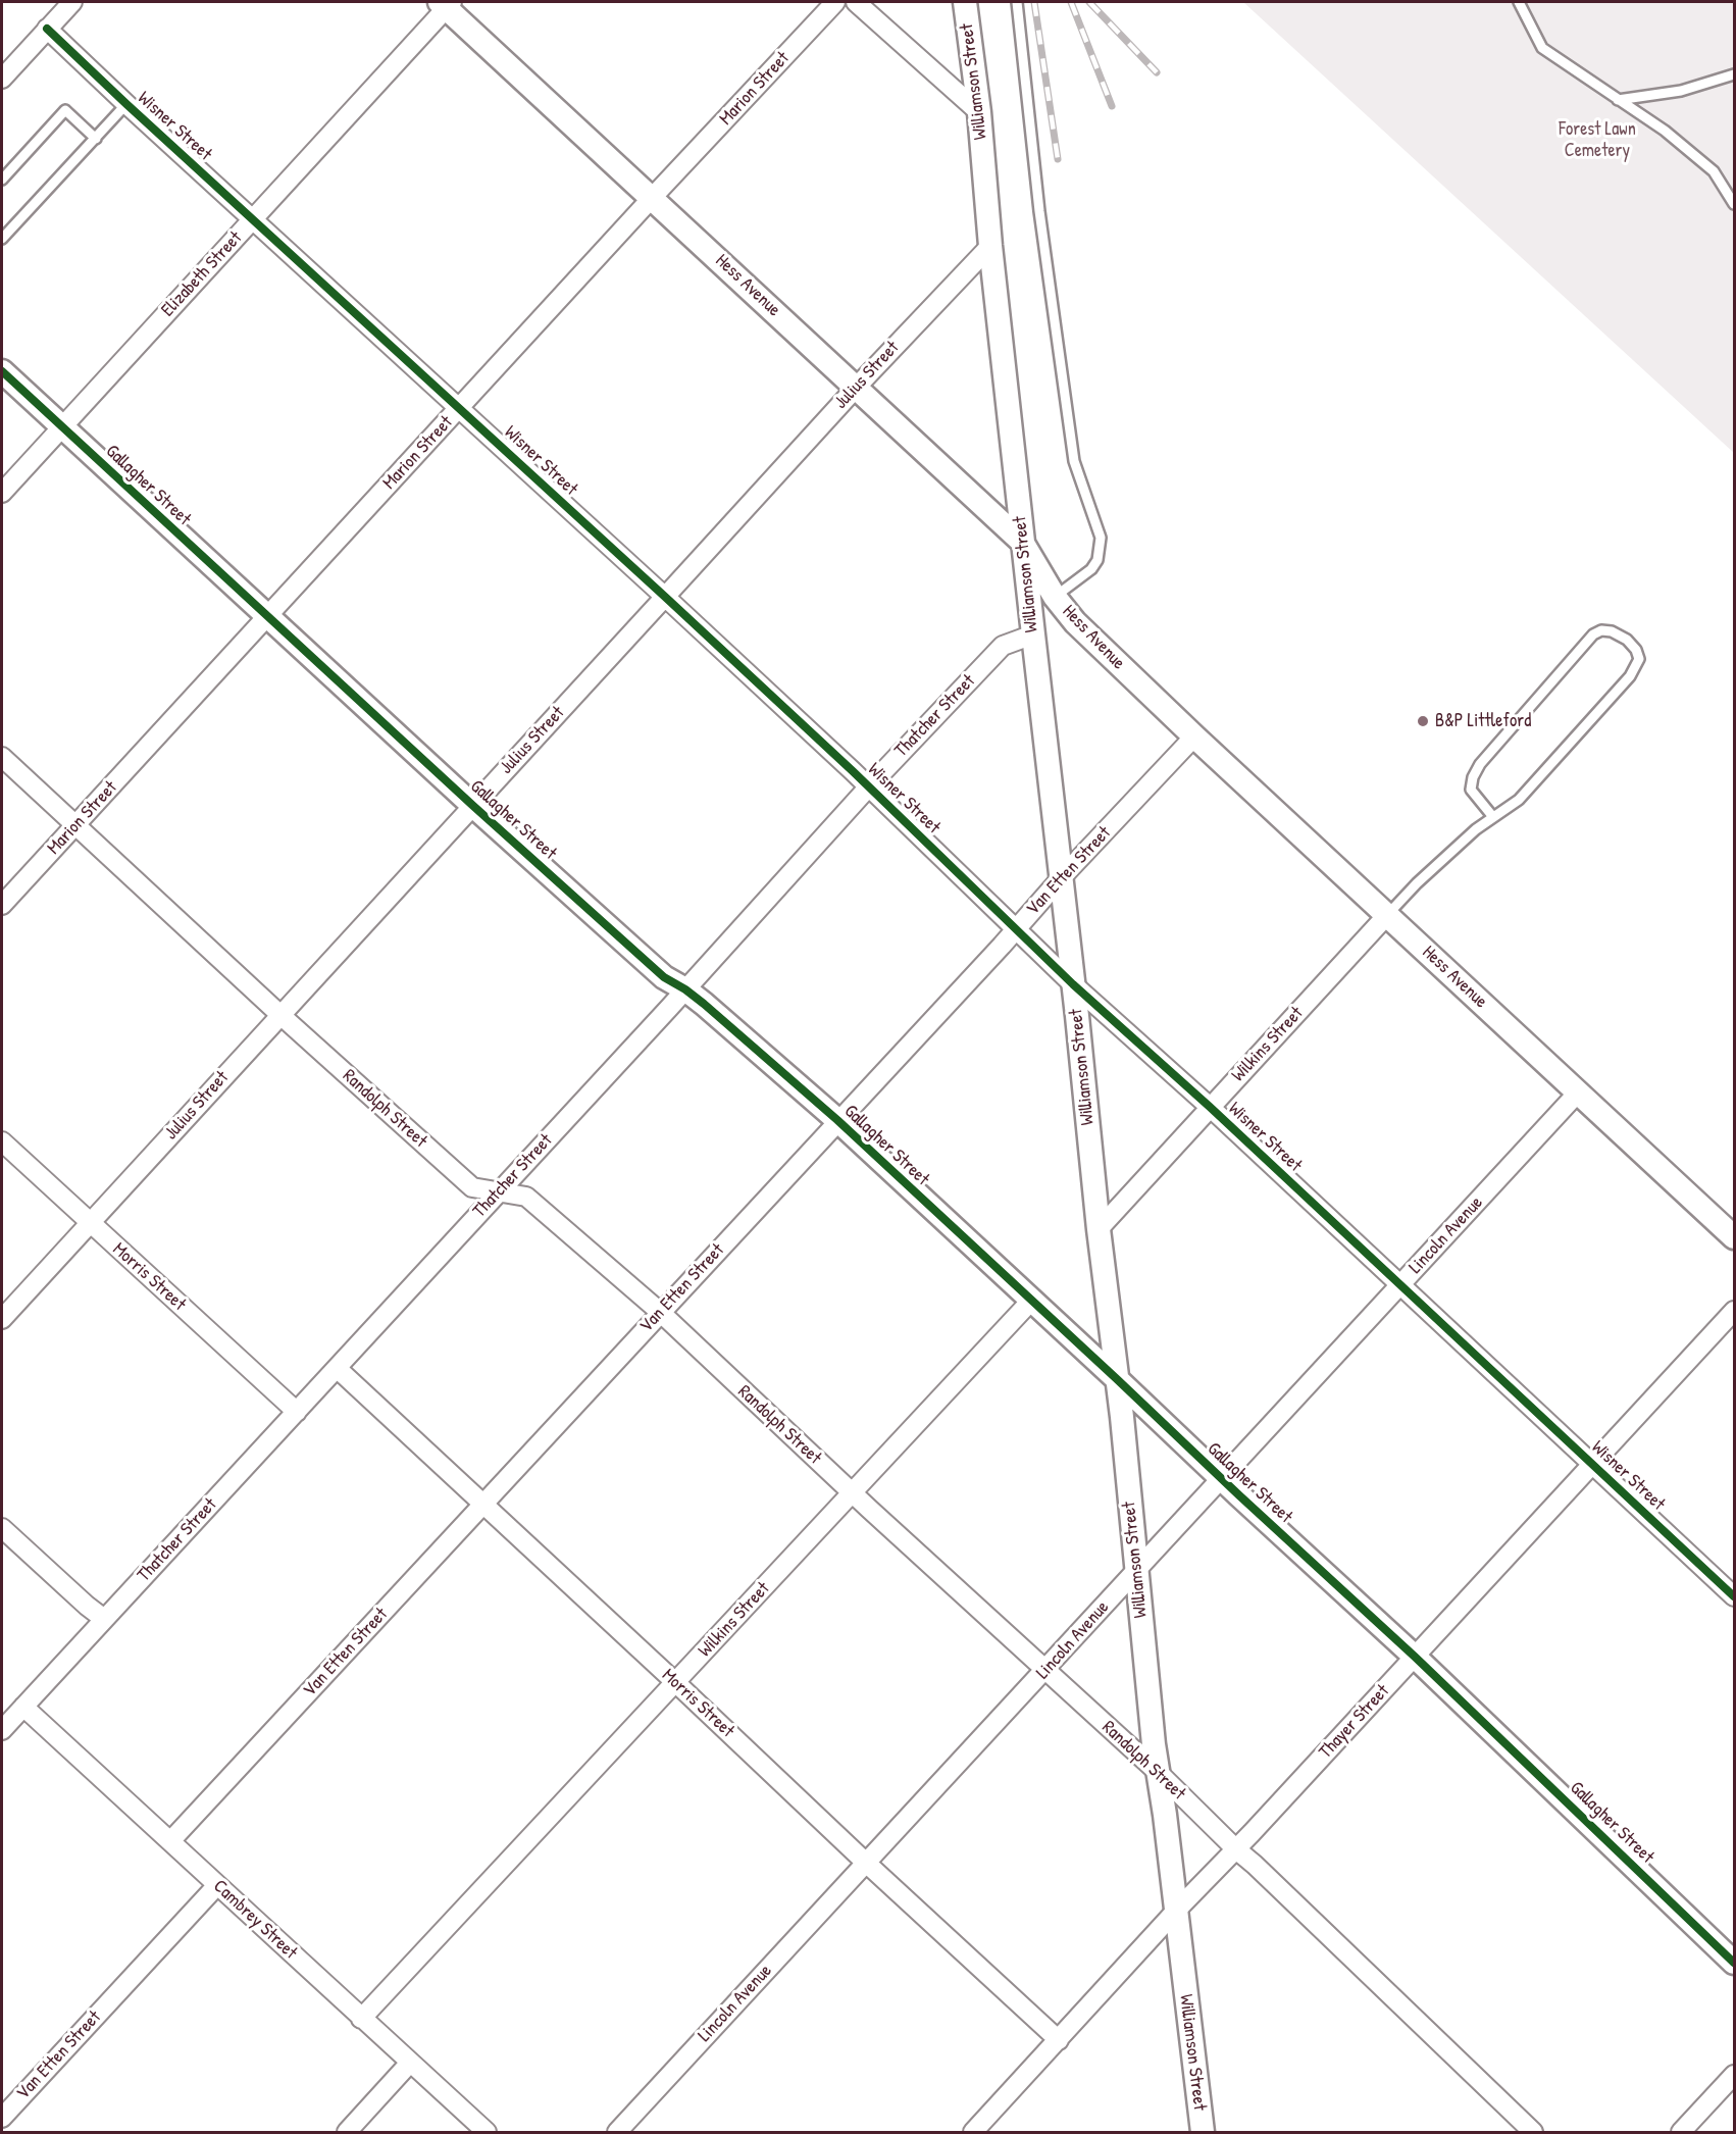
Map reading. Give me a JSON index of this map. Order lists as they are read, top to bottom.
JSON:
{
  "streets": {
    "street": [
      "Williamson Street",
      "Marion Street",
      "Wisner Street",
      "Elizabeth Street",
      "Hess Avenue",
      "Julius Street",
      "Gallagher Street",
      "Thatcher Street",
      "Van Etten Street",
      "Wilkins Street",
      "Randolph Street",
      "Lincoln Avenue",
      "Morris Street",
      "Thayer Street",
      "Cambrey Street"
    ]
  },
  "crossings": [
    ["Williamson Street", "Wisner Street"],
    ["Williamson Street", "Hess Avenue"],
    ["Williamson Street", "Julius Street"],
    ["Williamson Street", "Gallagher Street"],
    ["Williamson Street", "Thatcher Street"],
    ["Williamson Street", "Van Etten Street"],
    ["Williamson Street", "Wilkins Street"],
    ["Williamson Street", "Randolph Street"],
    ["Williamson Street", "Lincoln Avenue"],
    ["Williamson Street", "Thayer Street"],
    ["Marion Street", "Wisner Street"],
    ["Marion Street", "Hess Avenue"],
    ["Marion Street", "Gallagher Street"],
    ["Marion Street", "Randolph Street"],
    ["Wisner Street", "Elizabeth Street"],
    ["Wisner Street", "Julius Street"],
    ["Wisner Street", "Thatcher Street"],
    ["Wisner Street", "Van Etten Street"],
    ["Wisner Street", "Wilkins Street"],
    ["Wisner Street", "Lincoln Avenue"],
    ["Wisner Street", "Thayer Street"],
    ["Elizabeth Street", "Hess Avenue"],
    ["Elizabeth Street", "Gallagher Street"],
    ["Hess Avenue", "Julius Street"],
    ["Hess Avenue", "Van Etten Street"],
    ["Hess Avenue", "Wilkins Street"],
    ["Hess Avenue", "Lincoln Avenue"],
    ["Julius Street", "Gallagher Street"],
    ["Julius Street", "Randolph Street"],
    ["Julius Street", "Morris Street"],
    ["Gallagher Street", "Thatcher Street"],
    ["Gallagher Street", "Van Etten Street"],
    ["Gallagher Street", "Wilkins Street"],
    ["Gallagher Street", "Lincoln Avenue"],
    ["Gallagher Street", "Thayer Street"],
    ["Thatcher Street", "Randolph Street"],
    ["Thatcher Street", "Morris Street"],
    ["Thatcher Street", "Cambrey Street"],
    ["Van Etten Street", "Randolph Street"],
    ["Van Etten Street", "Morris Street"],
    ["Van Etten Street", "Cambrey Street"],
    ["Wilkins Street", "Randolph Street"],
    ["Wilkins Street", "Morris Street"],
    ["Wilkins Street", "Cambrey Street"],
    ["Randolph Street", "Lincoln Avenue"],
    ["Randolph Street", "Thayer Street"],
    ["Lincoln Avenue", "Morris Street"],
    ["Morris Street", "Thayer Street"]
  ],
  "parks": ["Forest Lawn Cemetery"],
  "places": ["B&P Littleford"]
}
